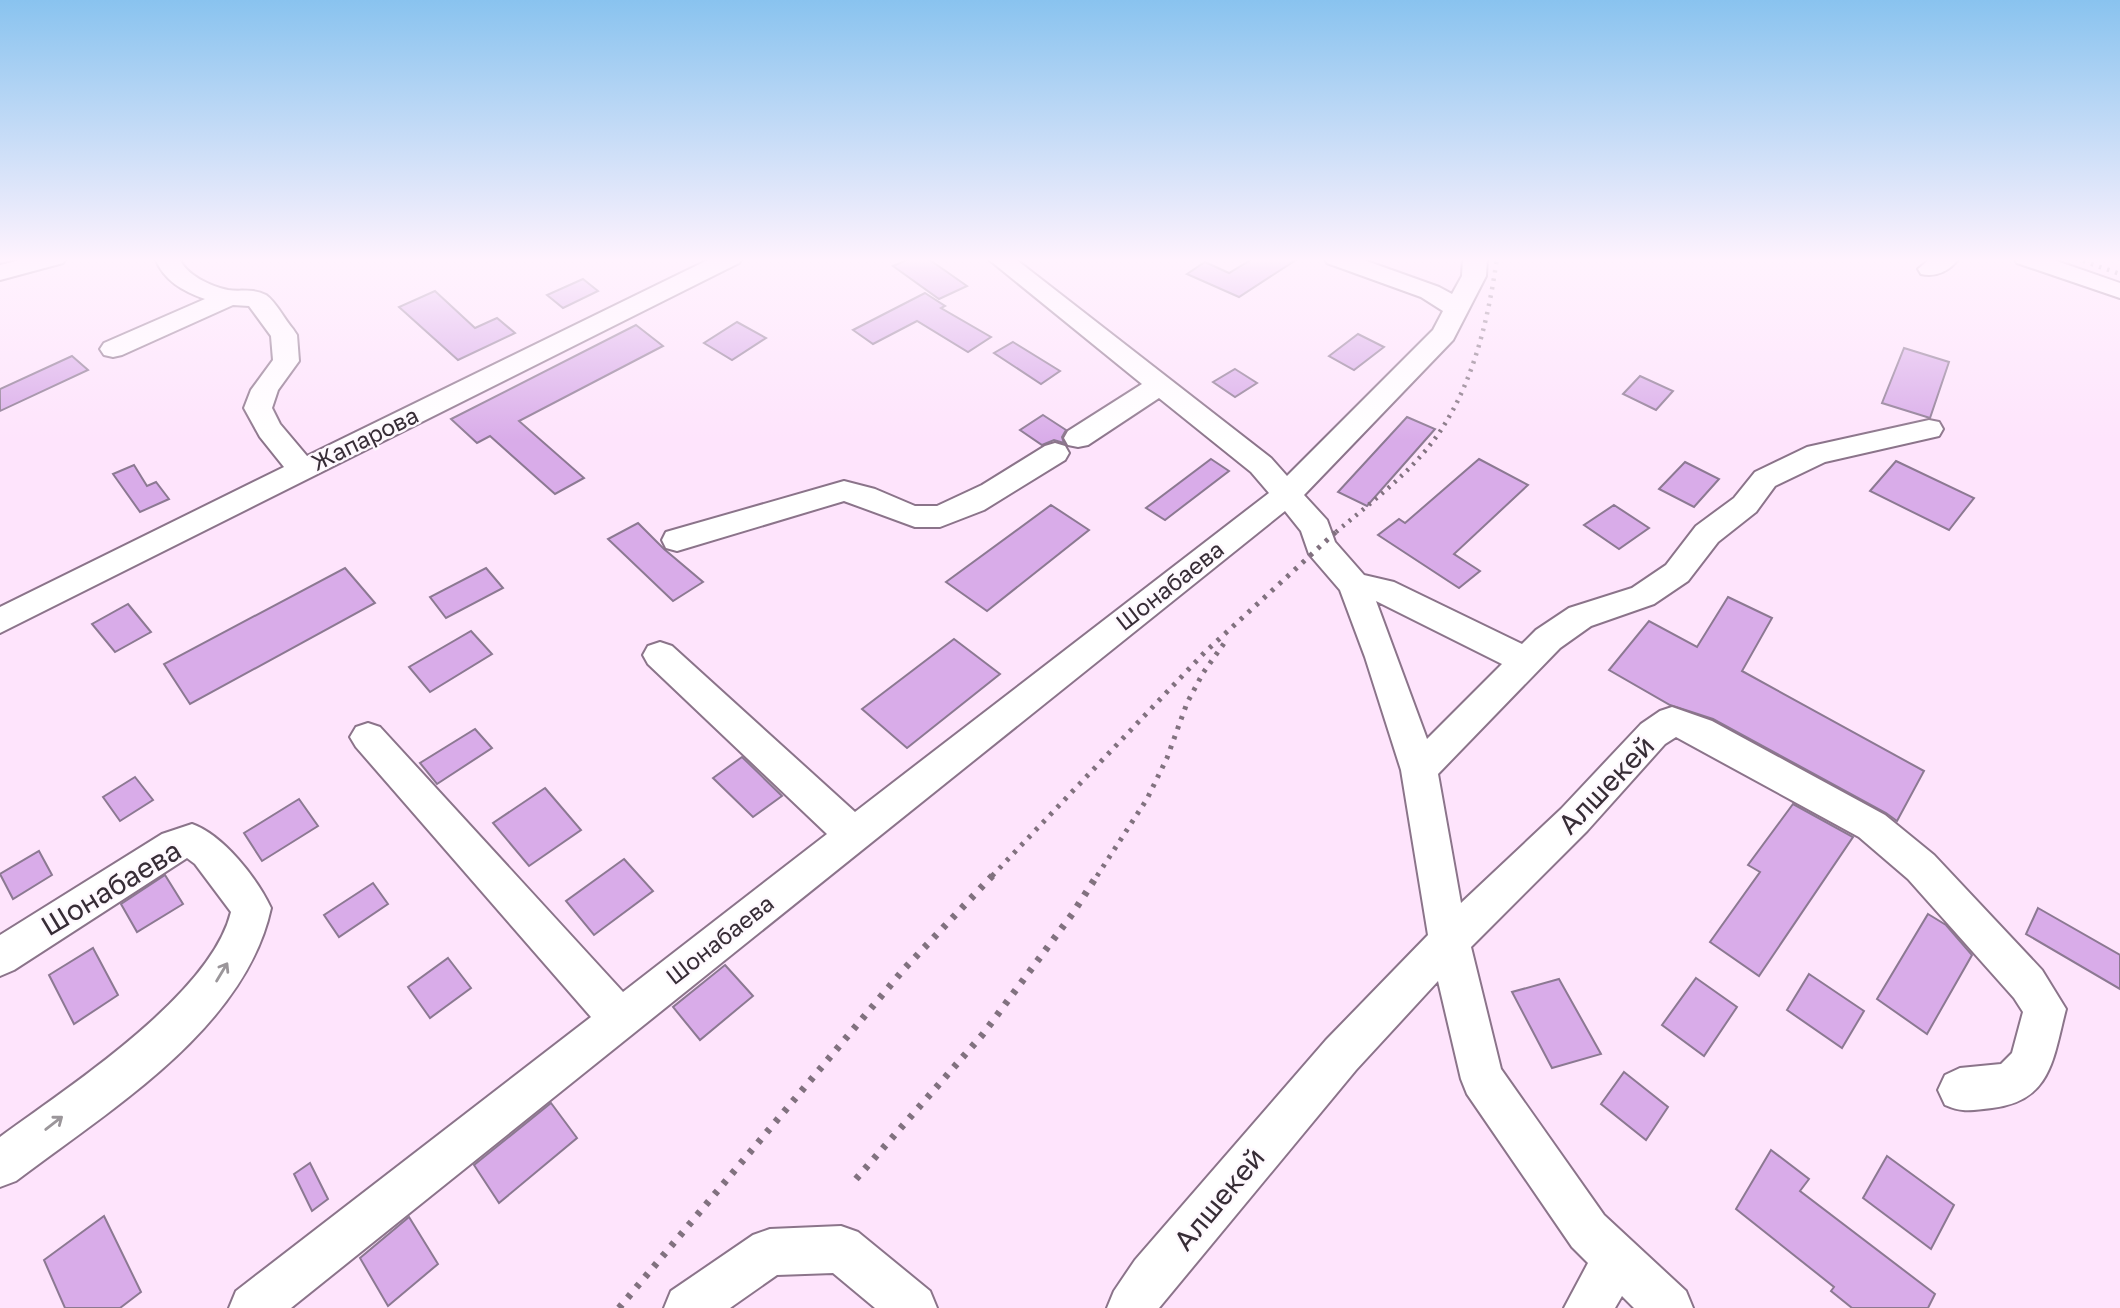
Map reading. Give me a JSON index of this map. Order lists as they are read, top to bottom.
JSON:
{
  "streets": {
    "street": ["Жапарова", "Шонабаева", "Алшекей"]
  }
}
